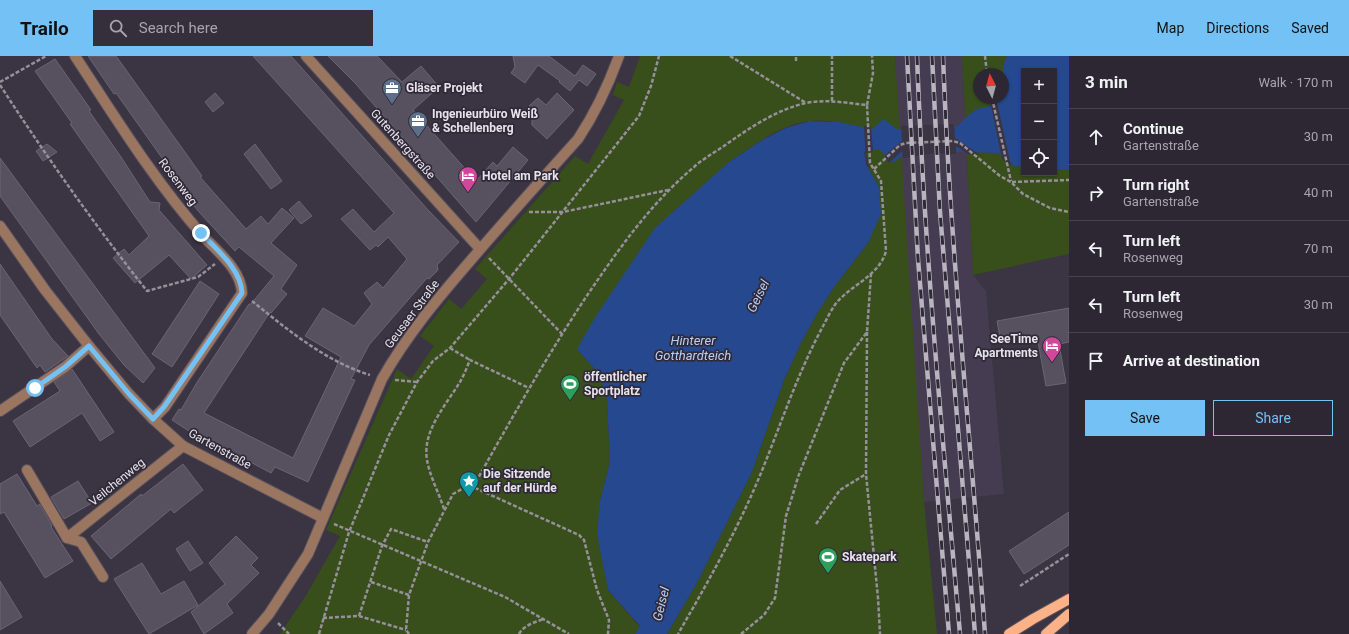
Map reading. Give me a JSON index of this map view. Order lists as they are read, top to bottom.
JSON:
{
  "streets": {
    "street": [
      "Gutenbergstraße",
      "Rosenweg",
      "Geusaer Straße",
      "Gartenstraße",
      "Veilchenweg"
    ]
  },
  "crossings": [
    ["Gutenbergstraße", "Geusaer Straße"],
    ["Geusaer Straße", "Gartenstraße"],
    ["Gartenstraße", "Veilchenweg"]
  ],
  "water": ["Geisel", "Hinterer Gotthardteich"],
  "places": {
    "office": ["Gläser Projekt", "Ingenieurbüro Weiß & Schellenberg"],
    "hotel": ["Hotel am Park", "SeeTime Apartments"],
    "sports": ["öffentlicher Sportplatz", "Skatepark"],
    "place": ["Die Sitzende auf der Hürde"]
  },
  "north": "top",
  "page": {
    "header": "Trailo",
    "search": "Search here",
    "nav": ["Map", "Directions", "Saved"],
    "heading": ["3 min", "Walk · 170 m"],
    "map_buttons": ["+", "−"],
    "list": [
      ["Continue", "Gartenstraße", "30 m"],
      ["Turn right", "Gartenstraße", "40 m"],
      ["Turn left", "Rosenweg", "70 m"],
      ["Turn left", "Rosenweg", "30 m"],
      "Arrive at destination"
    ],
    "buttons": ["Save", "Share"]
  }
}
